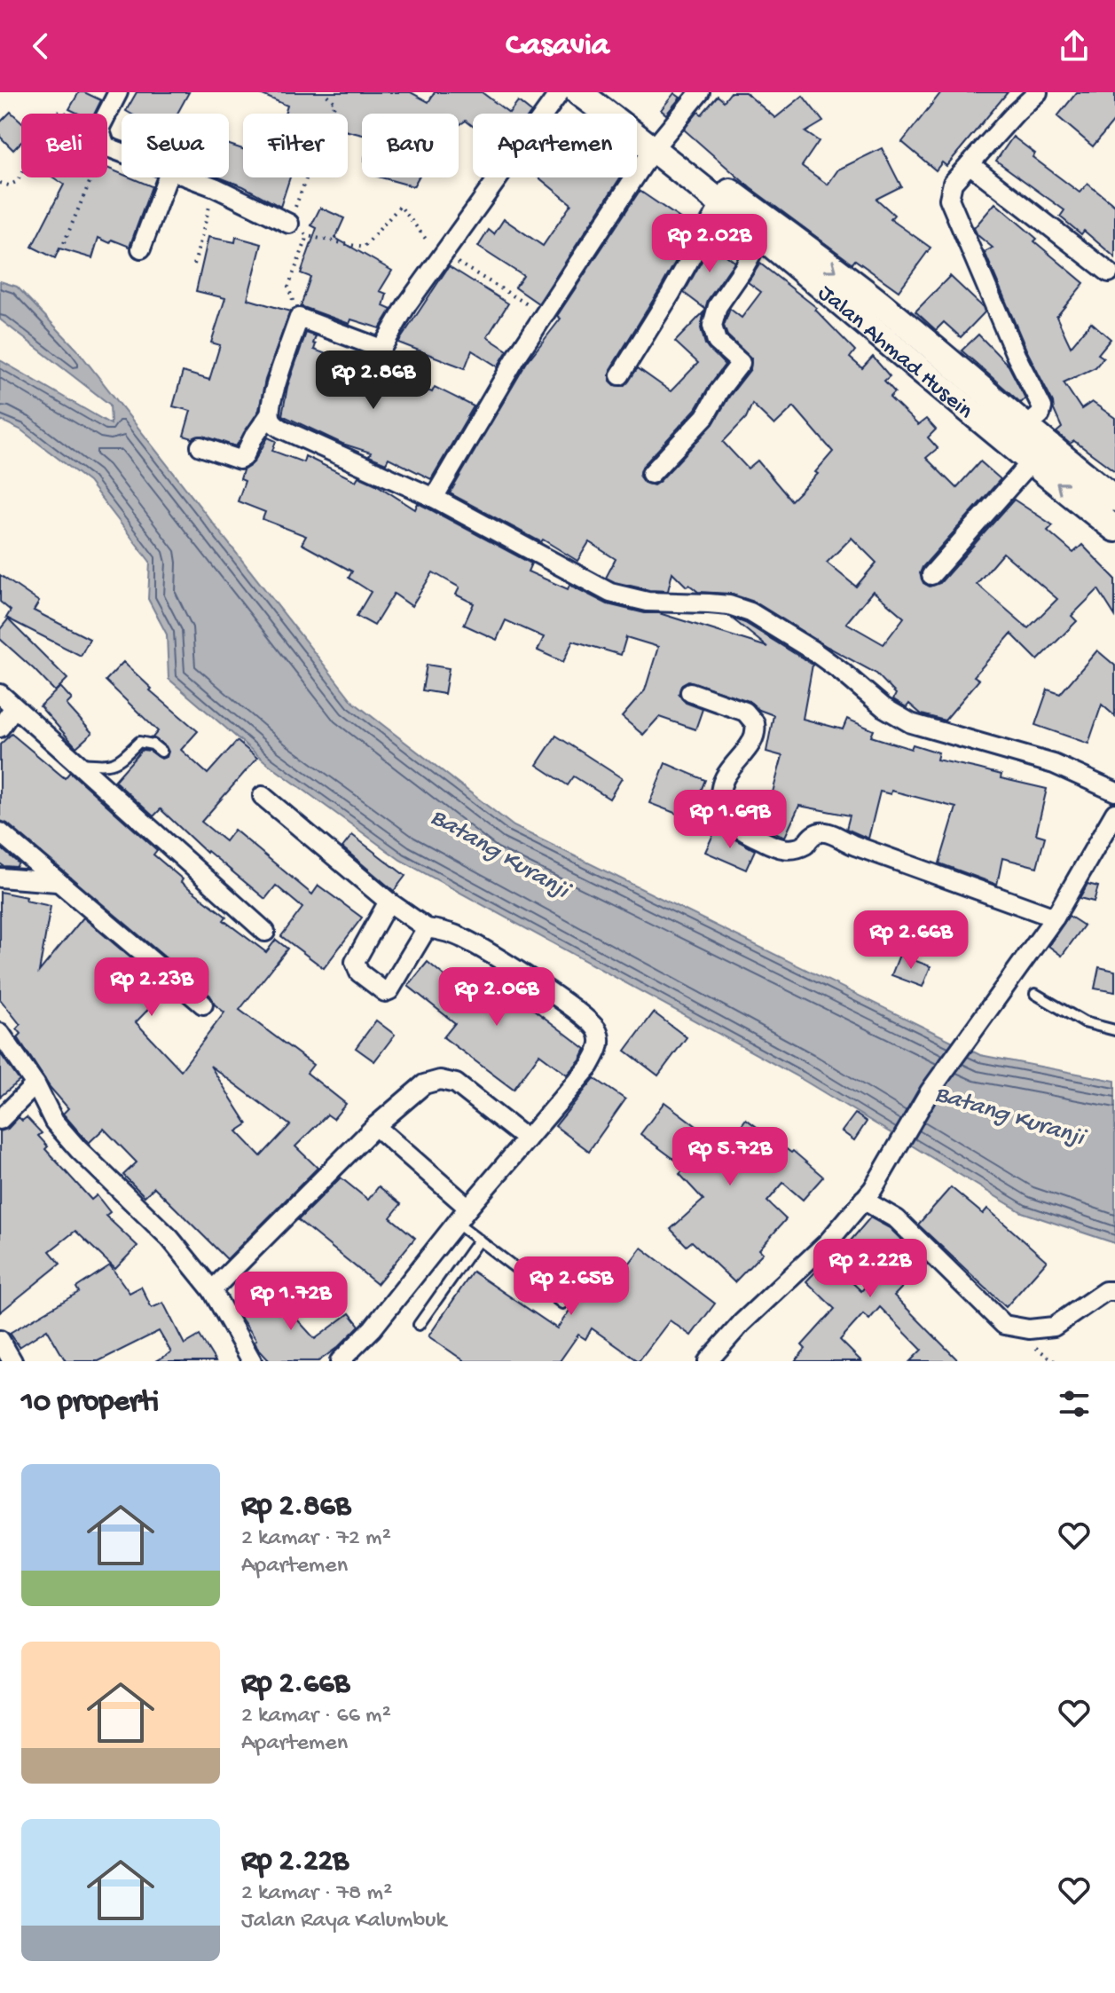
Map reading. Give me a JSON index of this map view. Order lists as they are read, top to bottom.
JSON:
{
  "streets": {
    "main road": ["Jalan Ahmad Husein"]
  },
  "water": ["Batang Kuranji"],
  "page": {
    "header": "Casavia",
    "chip": [
      "Beli",
      "Sewa",
      "Filter",
      "Baru",
      "Apartemen"
    ],
    "price": [
      "Rp 2.02B",
      "Rp 2.86B",
      "Rp 1.69B",
      "Rp 2.66B",
      "Rp 2.23B",
      "Rp 2.06B",
      "Rp 5.72B",
      "Rp 2.22B",
      "Rp 2.65B",
      "Rp 1.72B"
    ],
    "heading": "10 properti",
    "list": [
      {
        "name": "Rp 2.86B",
        "note": "2 kamar · 72 m² · Apartemen"
      },
      {
        "name": "Rp 2.66B",
        "note": "2 kamar · 66 m² · Apartemen"
      },
      {
        "name": "Rp 2.22B",
        "note": "2 kamar · 78 m² · Jalan Raya Kalumbuk"
      }
    ]
  }
}
